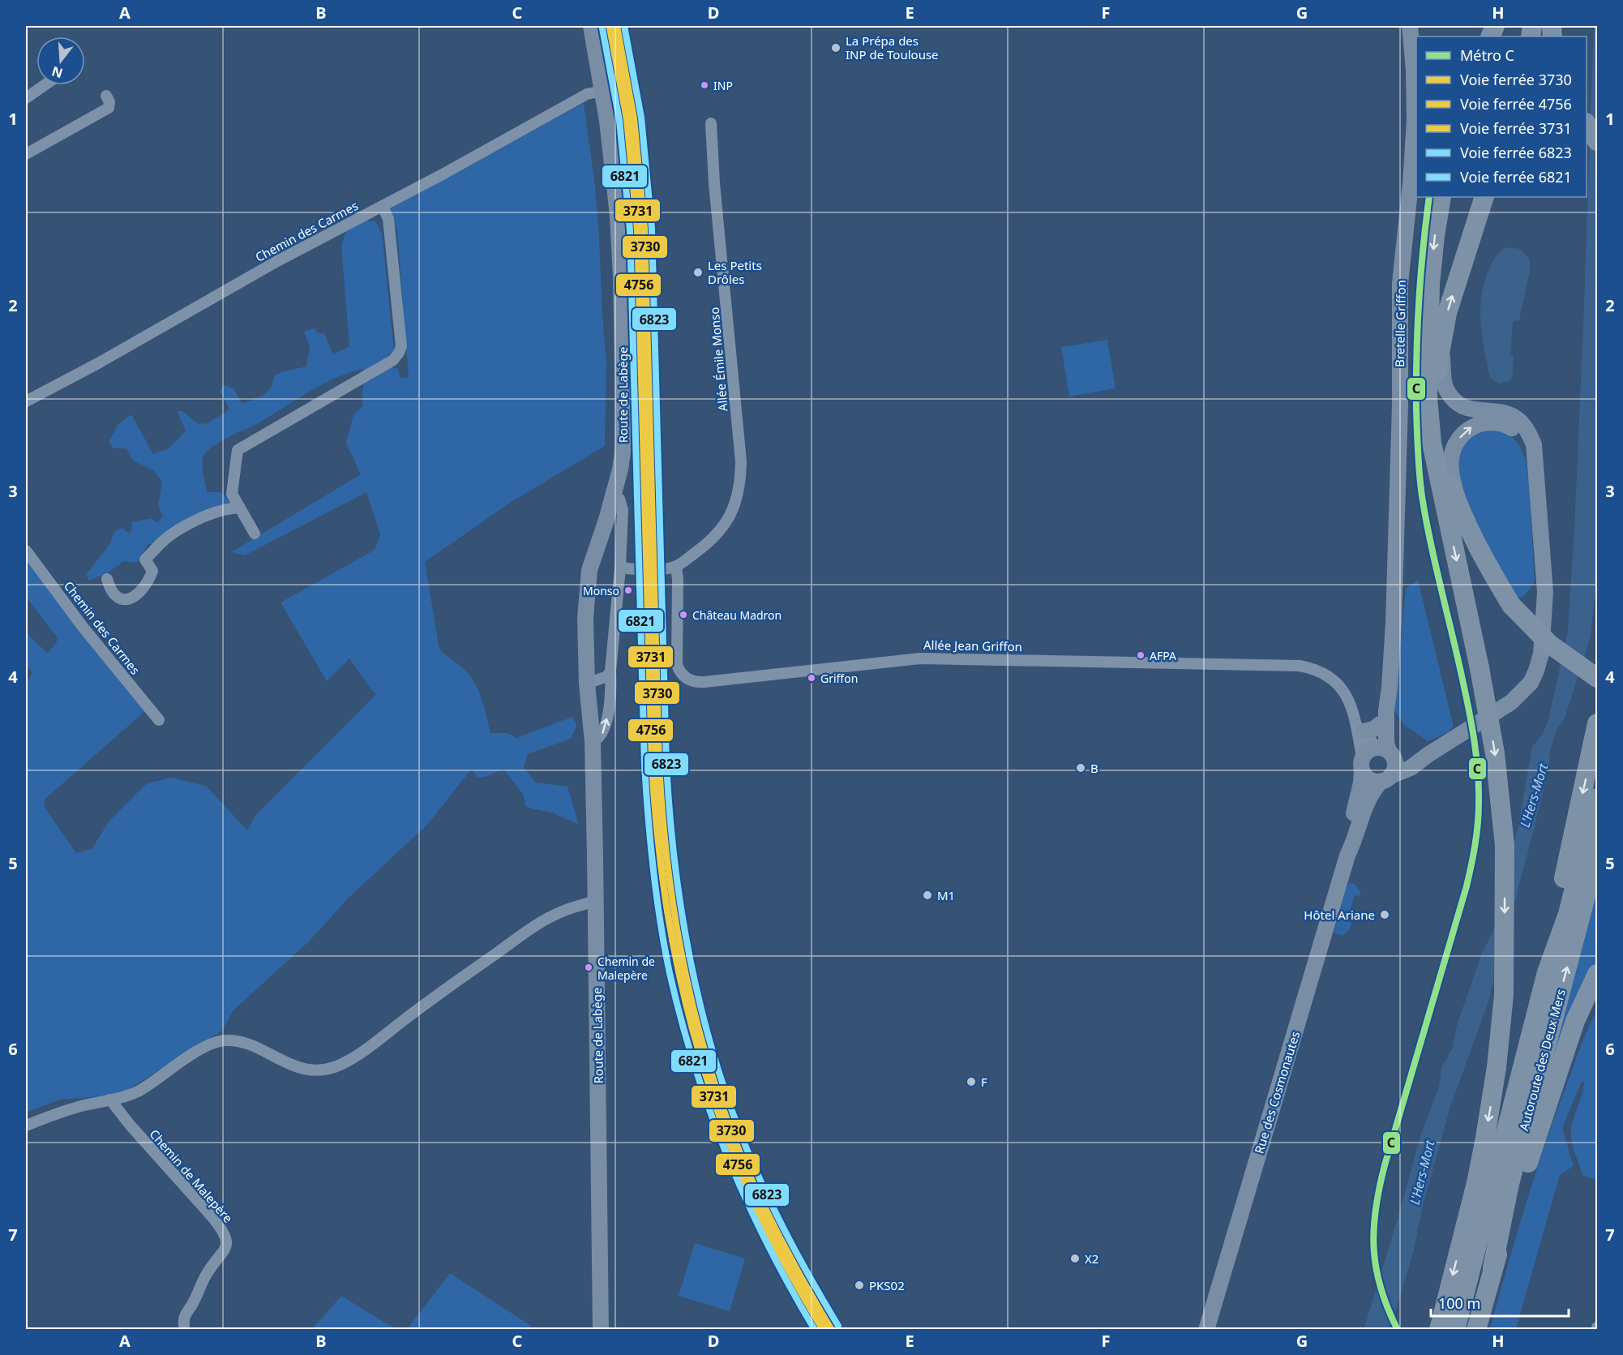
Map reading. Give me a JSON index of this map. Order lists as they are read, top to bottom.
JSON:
{
  "streets": {
    "highway": ["Autoroute des Deux Mers"],
    "main road": ["Bretelle Griffon", "Route de Labège", "Rue des Cosmonautes"],
    "street": [
      "Chemin des Carmes",
      "Allée Émile Monso",
      "Allée Jean Griffon",
      "Chemin de Malepère"
    ]
  },
  "crossings": [
    ["Chemin des Carmes", "Route de Labège"],
    ["Bretelle Griffon", "Allée Jean Griffon"],
    ["Bretelle Griffon", "Rue des Cosmonautes"],
    ["Allée Émile Monso", "Allée Jean Griffon"],
    ["Allée Jean Griffon", "Rue des Cosmonautes"]
  ],
  "water": ["L'Hers-Mort"],
  "places": [
    "La Prépa des INP de Toulouse",
    "INP",
    "Les Petits Drôles",
    "Monso",
    "Château Madron",
    "AFPA",
    "Griffon",
    "B",
    "M1",
    "Hôtel Ariane",
    "Chemin de Malepère",
    "F",
    "X2",
    "PKS02"
  ],
  "lines": [
    "rail line 3730",
    "rail line 3731",
    "rail line 6823",
    "rail line 4756",
    "rail line 6821",
    "metro line C"
  ],
  "legend": [
    "Métro C",
    "Voie ferrée 3730",
    "Voie ferrée 4756",
    "Voie ferrée 3731",
    "Voie ferrée 6823",
    "Voie ferrée 6821"
  ],
  "scale_bar": "100 m",
  "north": "bottom",
  "grid": {
    "columns": [
      "A",
      "B",
      "C",
      "D",
      "E",
      "F",
      "G",
      "H"
    ],
    "rows": [
      "1",
      "2",
      "3",
      "4",
      "5",
      "6",
      "7"
    ]
  }
}
